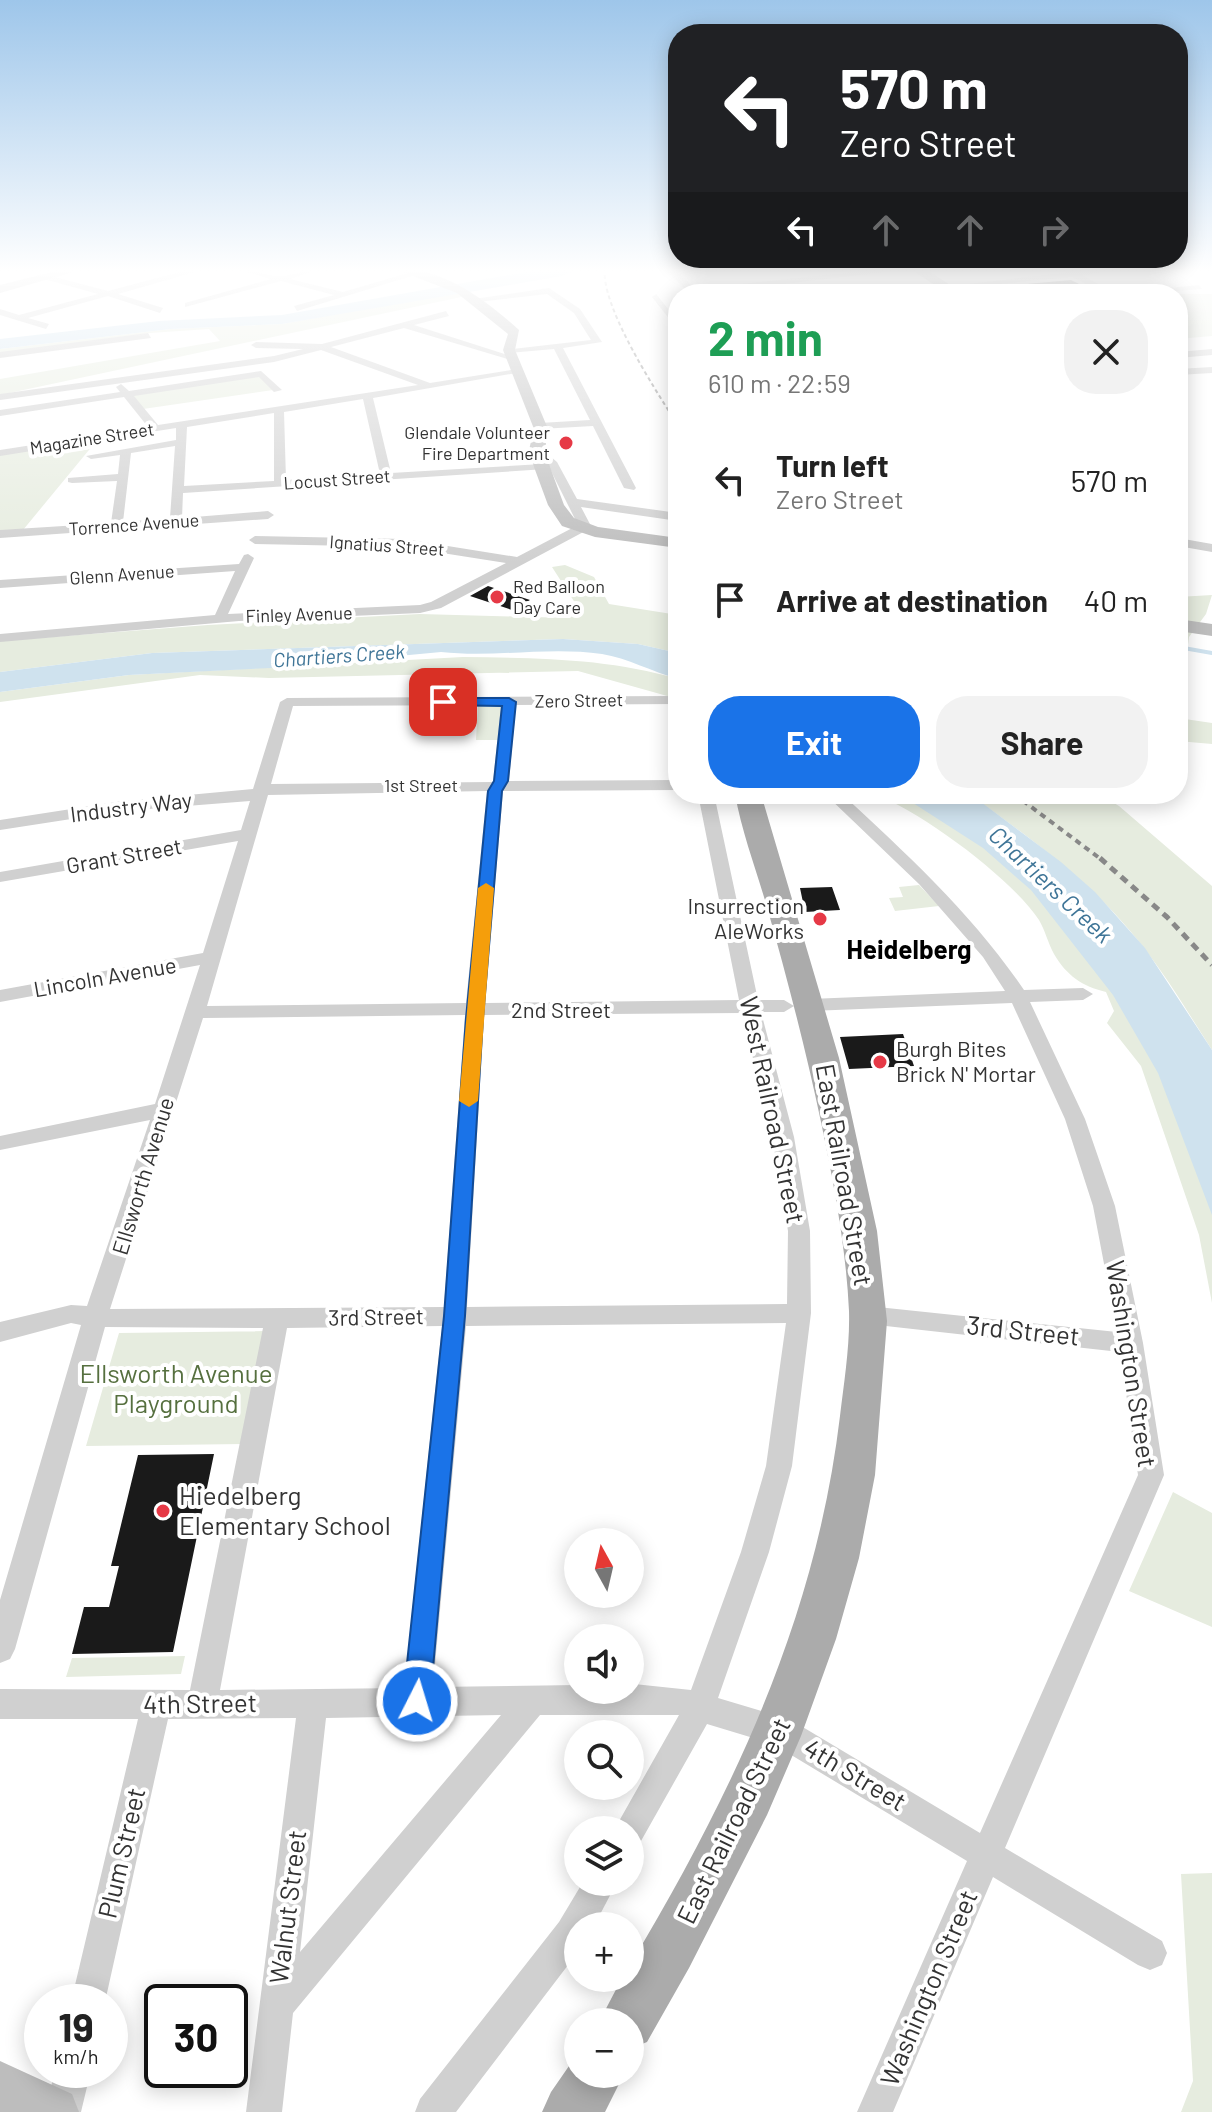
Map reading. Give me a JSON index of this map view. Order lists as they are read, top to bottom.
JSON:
{
  "streets": {
    "main road": ["East Railroad Street"],
    "street": [
      "Magazine Street",
      "Locust Street",
      "Torrence Avenue",
      "Ignatius Street",
      "Glenn Avenue",
      "Finley Avenue",
      "Zero Street",
      "1st Street",
      "Industry Way",
      "Grant Street",
      "Lincoln Avenue",
      "2nd Street",
      "West Railroad Street",
      "Ellsworth Avenue",
      "3rd Street",
      "Washington Street",
      "4th Street",
      "Plum Street",
      "Walnut Street"
    ]
  },
  "crossings": [
    ["Torrence Avenue", "Ignatius Street"],
    ["Ignatius Street", "Finley Avenue"],
    ["Zero Street", "Ellsworth Avenue"],
    ["1st Street", "Industry Way"],
    ["1st Street", "Ellsworth Avenue"],
    ["Industry Way", "Ellsworth Avenue"],
    ["Grant Street", "Ellsworth Avenue"],
    ["Lincoln Avenue", "Ellsworth Avenue"],
    ["2nd Street", "West Railroad Street"],
    ["2nd Street", "East Railroad Street"],
    ["2nd Street", "Ellsworth Avenue"],
    ["2nd Street", "Washington Street"],
    ["West Railroad Street", "3rd Street"],
    ["West Railroad Street", "4th Street"],
    ["East Railroad Street", "3rd Street"],
    ["East Railroad Street", "4th Street"],
    ["Ellsworth Avenue", "3rd Street"],
    ["3rd Street", "Washington Street"],
    ["Washington Street", "4th Street"],
    ["4th Street", "Plum Street"],
    ["4th Street", "Walnut Street"]
  ],
  "districts": ["Heidelberg"],
  "water": ["Chartiers Creek"],
  "parks": ["Ellsworth Avenue Playground"],
  "places": [
    "Glendale Volunteer Fire Department",
    "Red Balloon Day Care",
    "Insurrection AleWorks",
    "Burgh Bites Brick N' Mortar",
    "Hiedelberg Elementary School"
  ],
  "north": "top",
  "page": {
    "turn": ["570 m", "Zero Street"],
    "heading": ["2 min", "610 m · 22:59"],
    "list": [
      {
        "name": "Turn left",
        "note": "Zero Street",
        "value": "570 m"
      },
      {
        "name": "Arrive at destination",
        "value": "40 m"
      }
    ],
    "buttons": ["Exit", "Share"],
    "map_buttons": ["+", "−"],
    "speed": "19 km/h",
    "limit": "30"
  }
}
